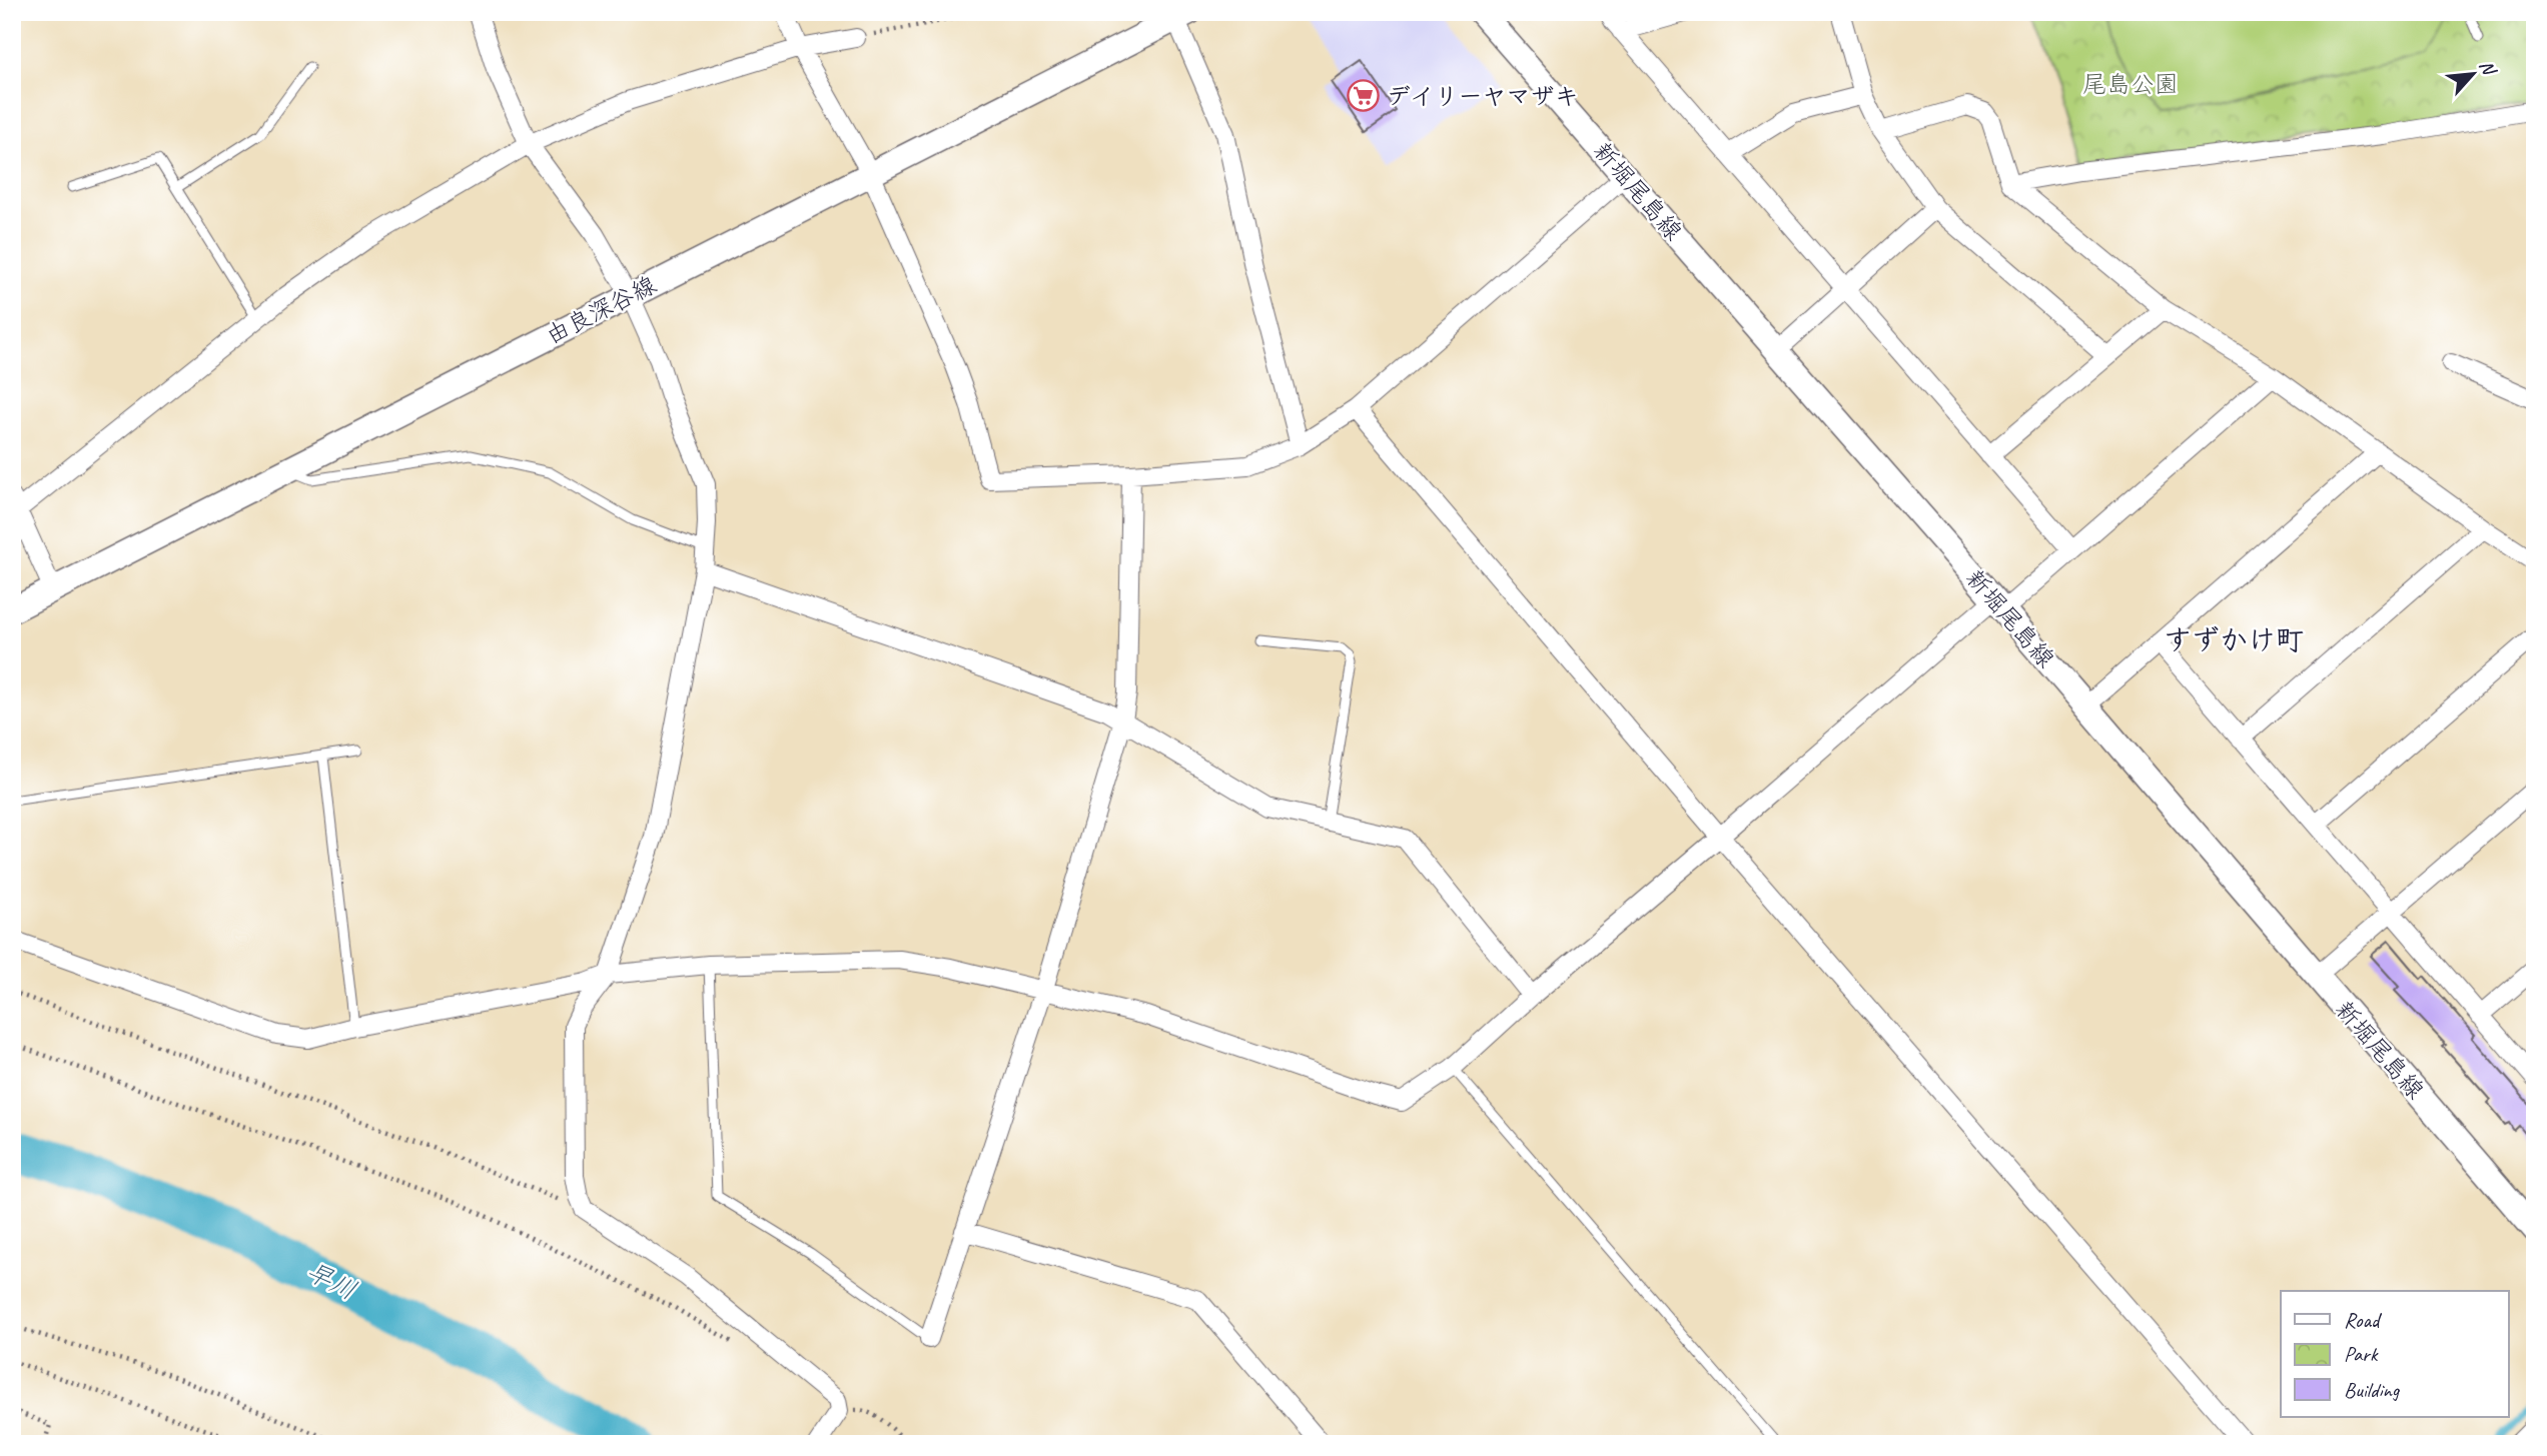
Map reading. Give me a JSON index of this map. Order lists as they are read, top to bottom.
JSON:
{
  "streets": {
    "main road": ["新堀尾島線", "由良深谷線"]
  },
  "districts": ["すずかけ町"],
  "water": ["早川"],
  "parks": ["尾島公園"],
  "places": {
    "supermarket": ["デイリーヤマザキ"]
  },
  "legend": ["Road", "Park", "Building"],
  "north": "top right"
}
